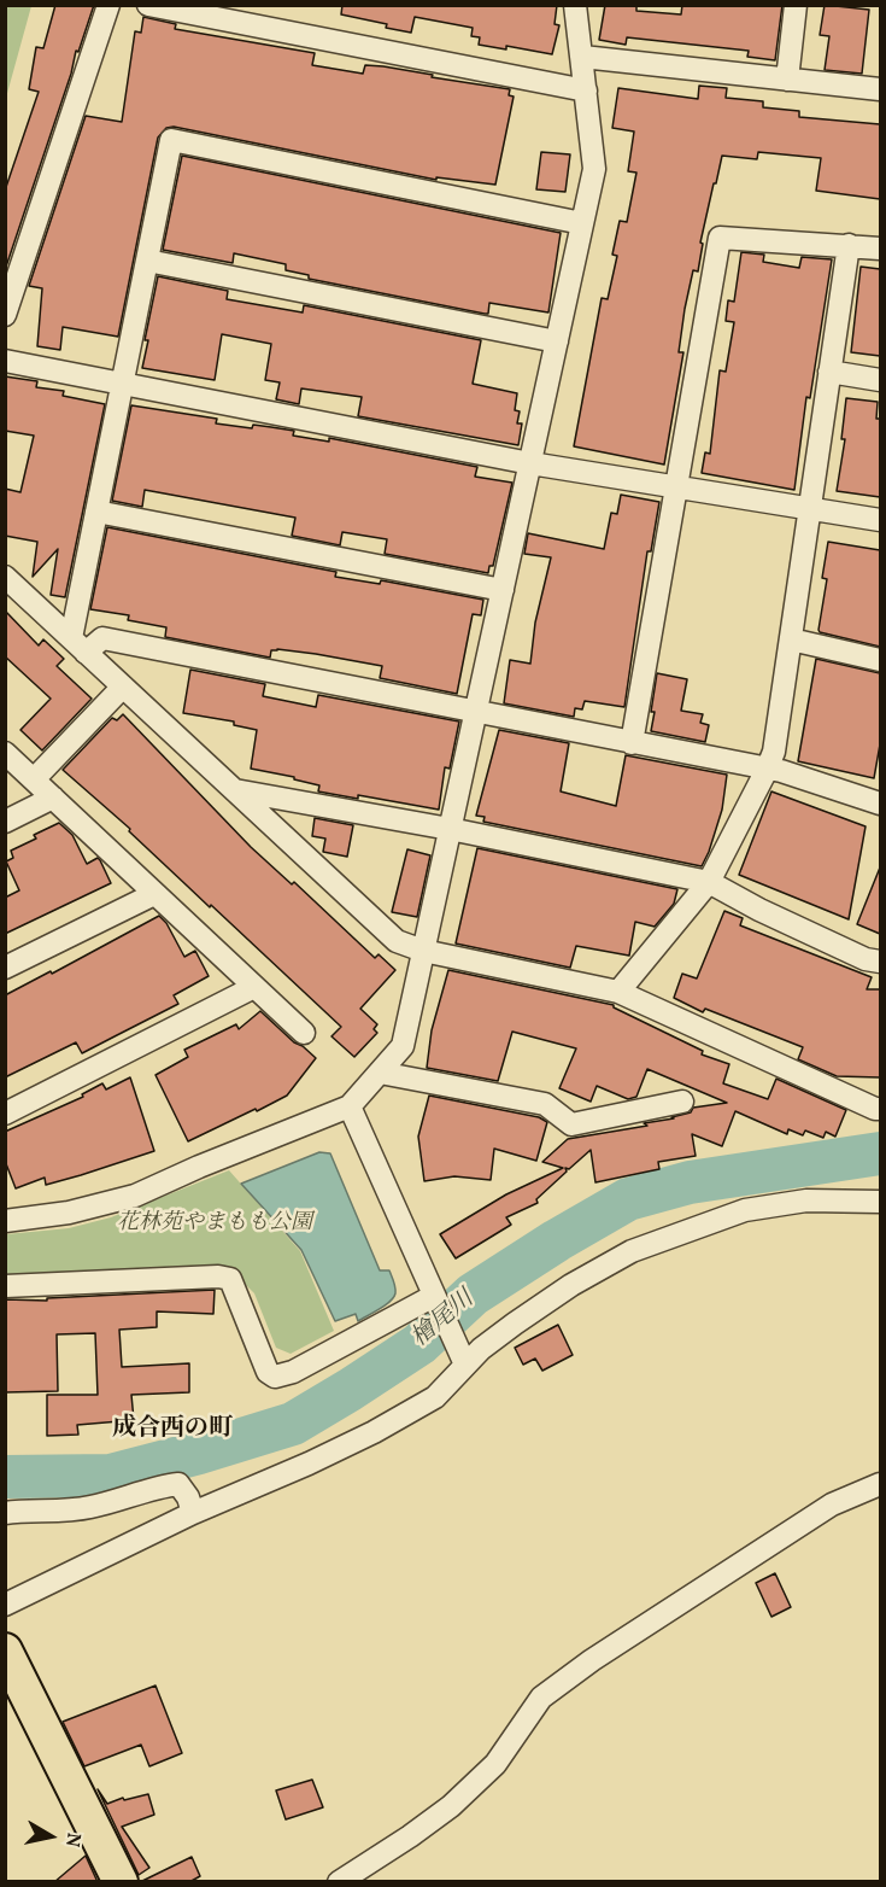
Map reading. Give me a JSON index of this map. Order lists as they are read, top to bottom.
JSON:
{
  "districts": ["成合西の町"],
  "water": ["檜尾川"],
  "parks": ["花林苑やまもも公園"],
  "north": "right"
}
